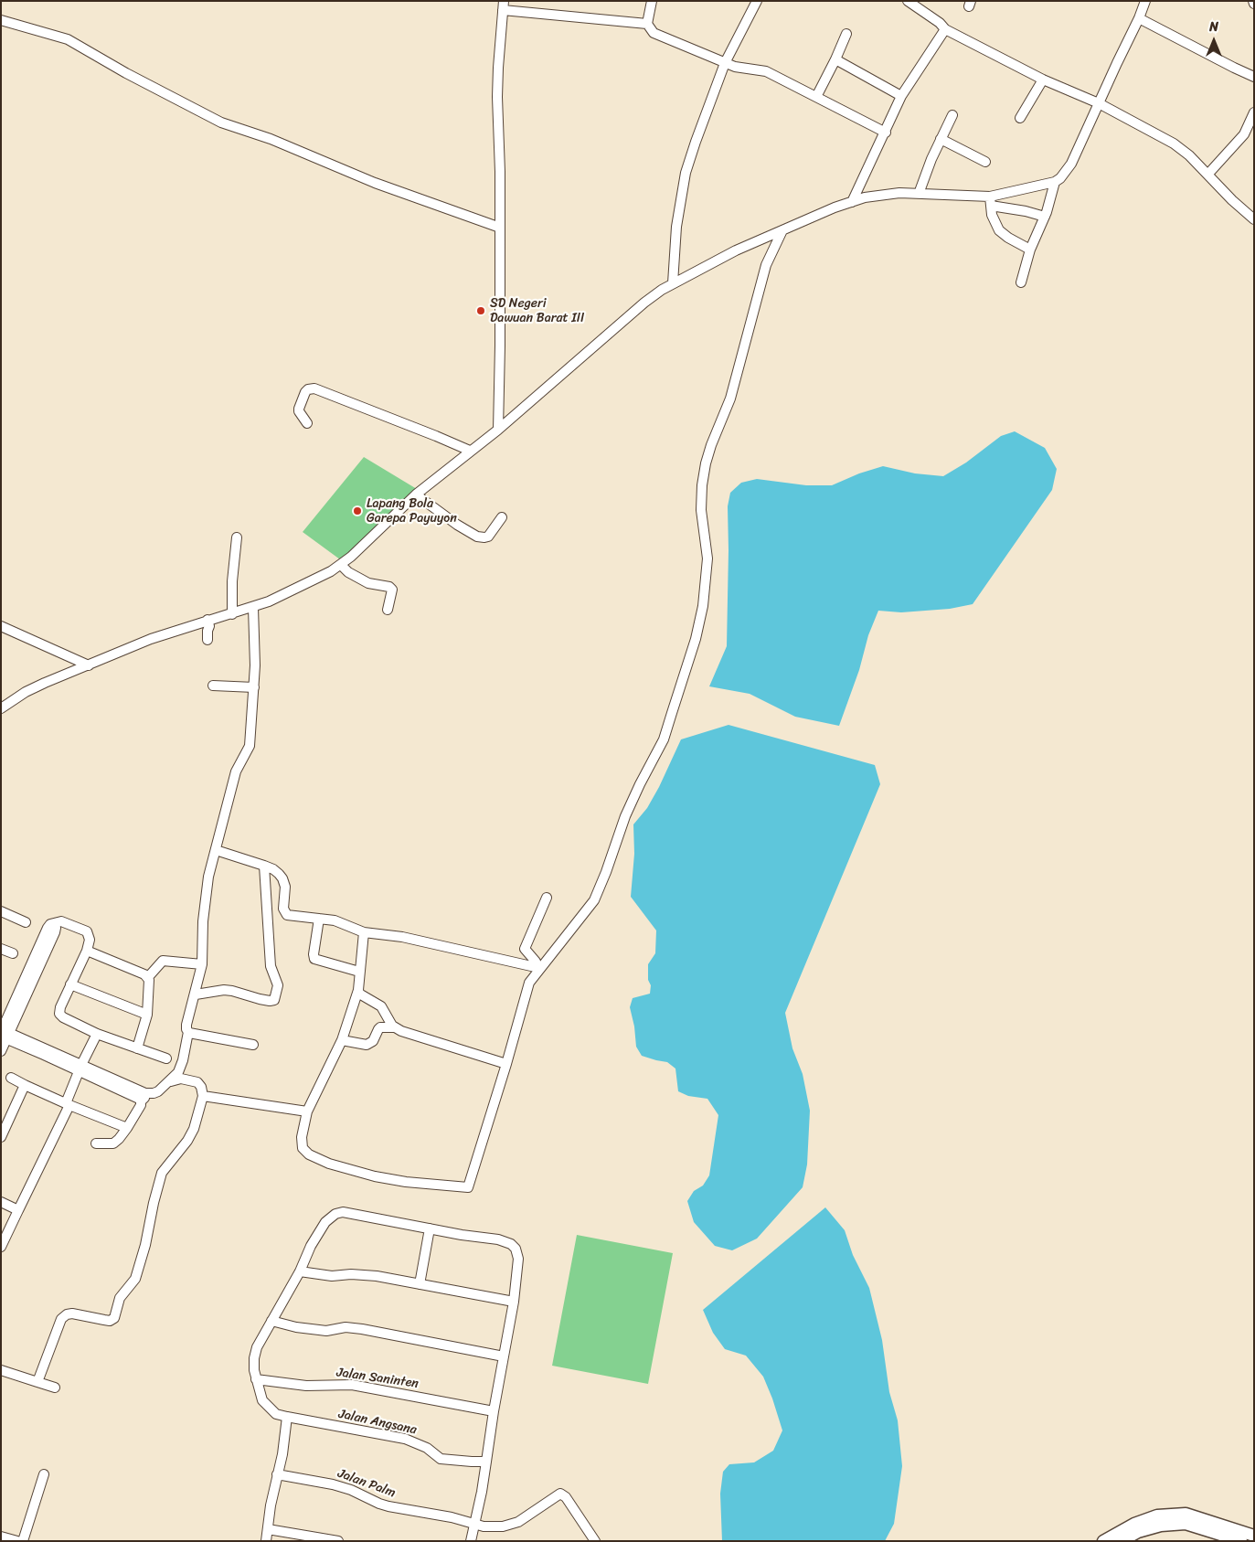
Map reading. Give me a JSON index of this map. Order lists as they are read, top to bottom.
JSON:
{
  "streets": {
    "street": ["Jalan Saninten", "Jalan Angsana", "Jalan Palm"]
  },
  "crossings": [
    ["Jalan Saninten", "Jalan Angsana"]
  ],
  "places": ["SD Negeri Dawuan Barat III", "Lapang Bola Garepa Payuyon"],
  "north": "top"
}
